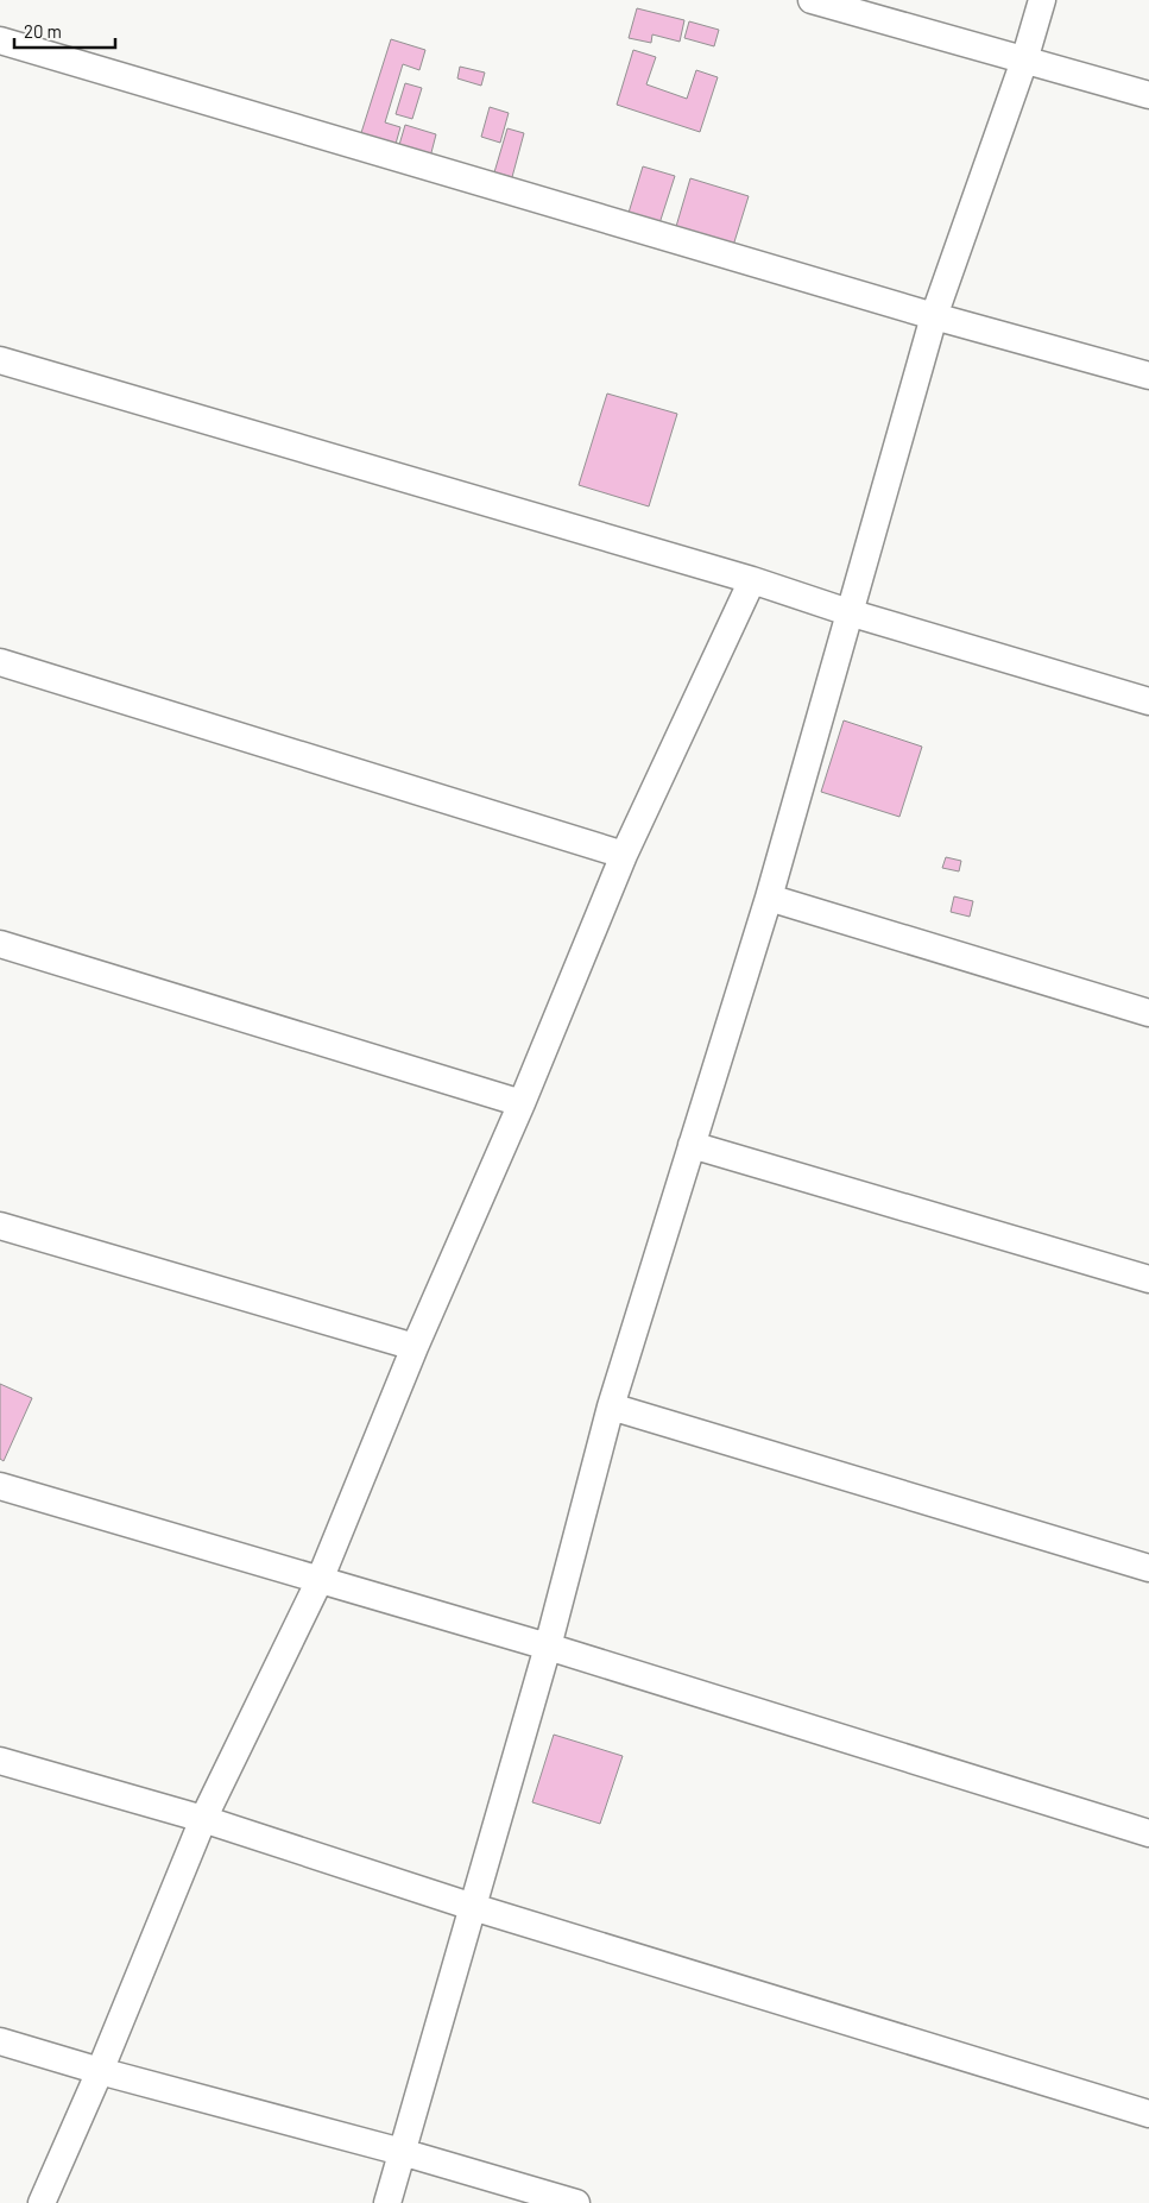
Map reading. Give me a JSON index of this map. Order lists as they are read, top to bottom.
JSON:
{
  "scale_bar": "20 m"
}
